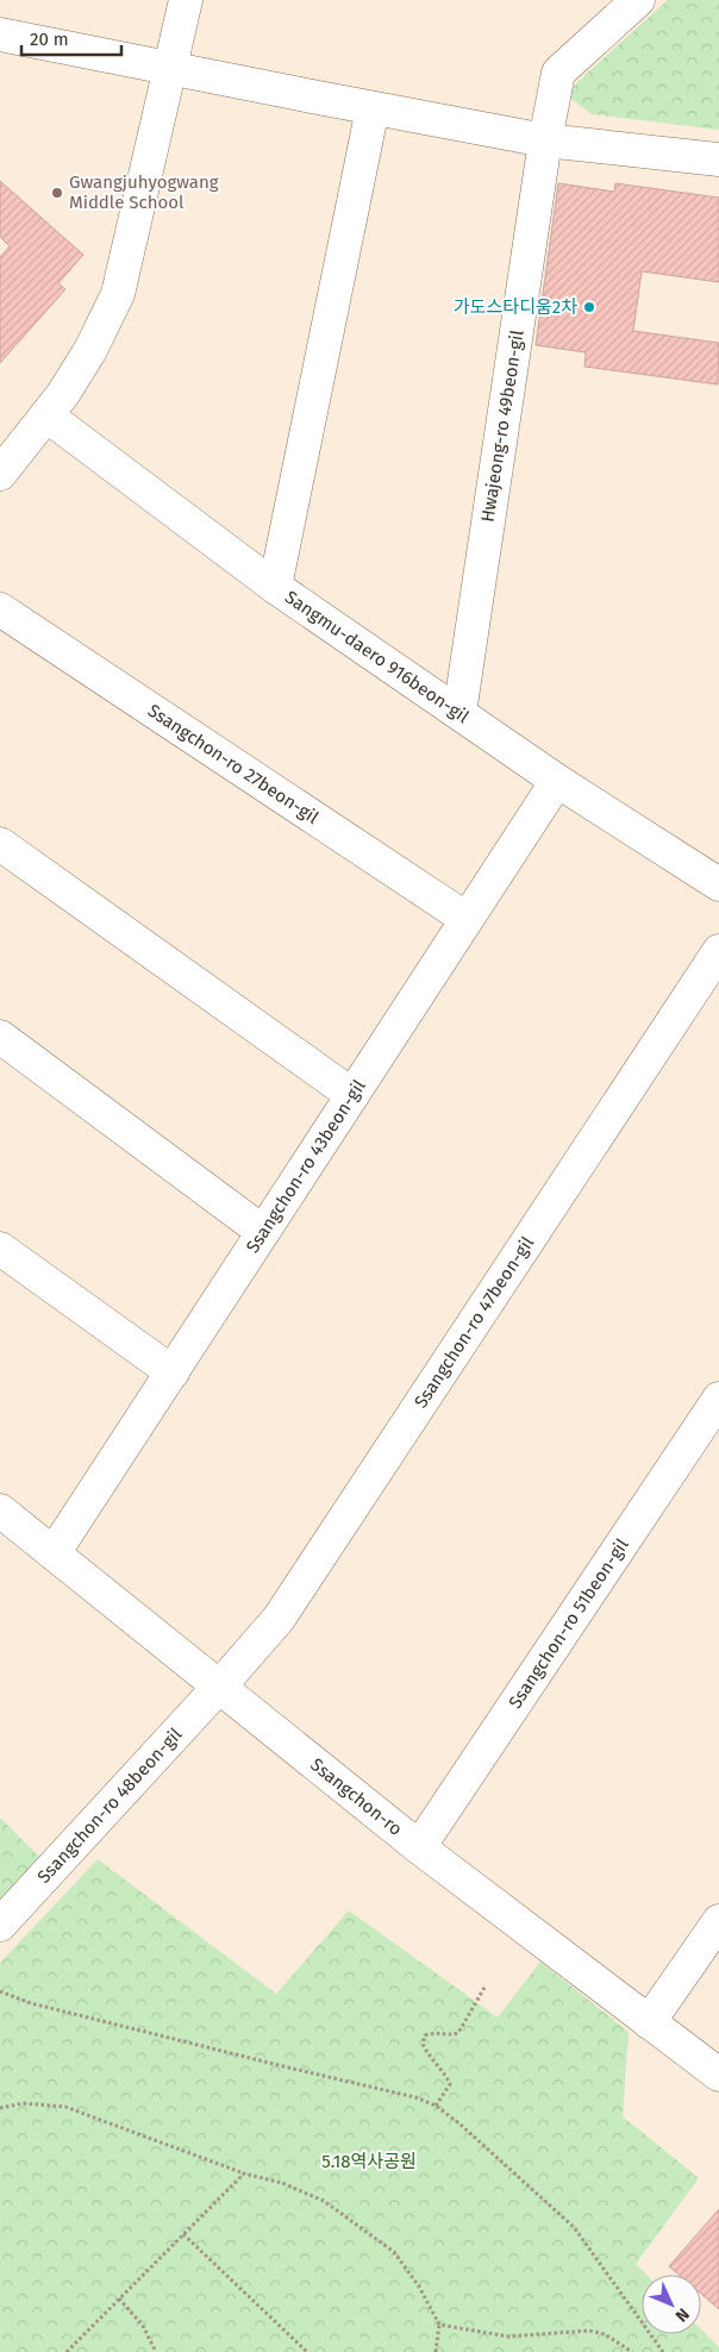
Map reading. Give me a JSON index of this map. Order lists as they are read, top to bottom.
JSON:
{
  "streets": {
    "street": [
      "Hwajeong-ro 49beon-gil",
      "Sangmu-daero 916beon-gil",
      "Ssangchon-ro 27beon-gil",
      "Ssangchon-ro 43beon-gil",
      "Ssangchon-ro 47beon-gil",
      "Ssangchon-ro 51beon-gil",
      "Ssangchon-ro",
      "Ssangchon-ro 48beon-gil"
    ]
  },
  "crossings": [
    ["Hwajeong-ro 49beon-gil", "Sangmu-daero 916beon-gil"],
    ["Sangmu-daero 916beon-gil", "Ssangchon-ro 43beon-gil"],
    ["Ssangchon-ro 27beon-gil", "Ssangchon-ro 43beon-gil"],
    ["Ssangchon-ro 43beon-gil", "Ssangchon-ro"],
    ["Ssangchon-ro 47beon-gil", "Ssangchon-ro"],
    ["Ssangchon-ro 47beon-gil", "Ssangchon-ro 48beon-gil"],
    ["Ssangchon-ro 51beon-gil", "Ssangchon-ro"],
    ["Ssangchon-ro", "Ssangchon-ro 48beon-gil"]
  ],
  "parks": ["5.18역사공원"],
  "places": ["Gwangjuhyogwang Middle School", "가도스타디움2차"],
  "scale_bar": "20 m",
  "north": "bottom right"
}
